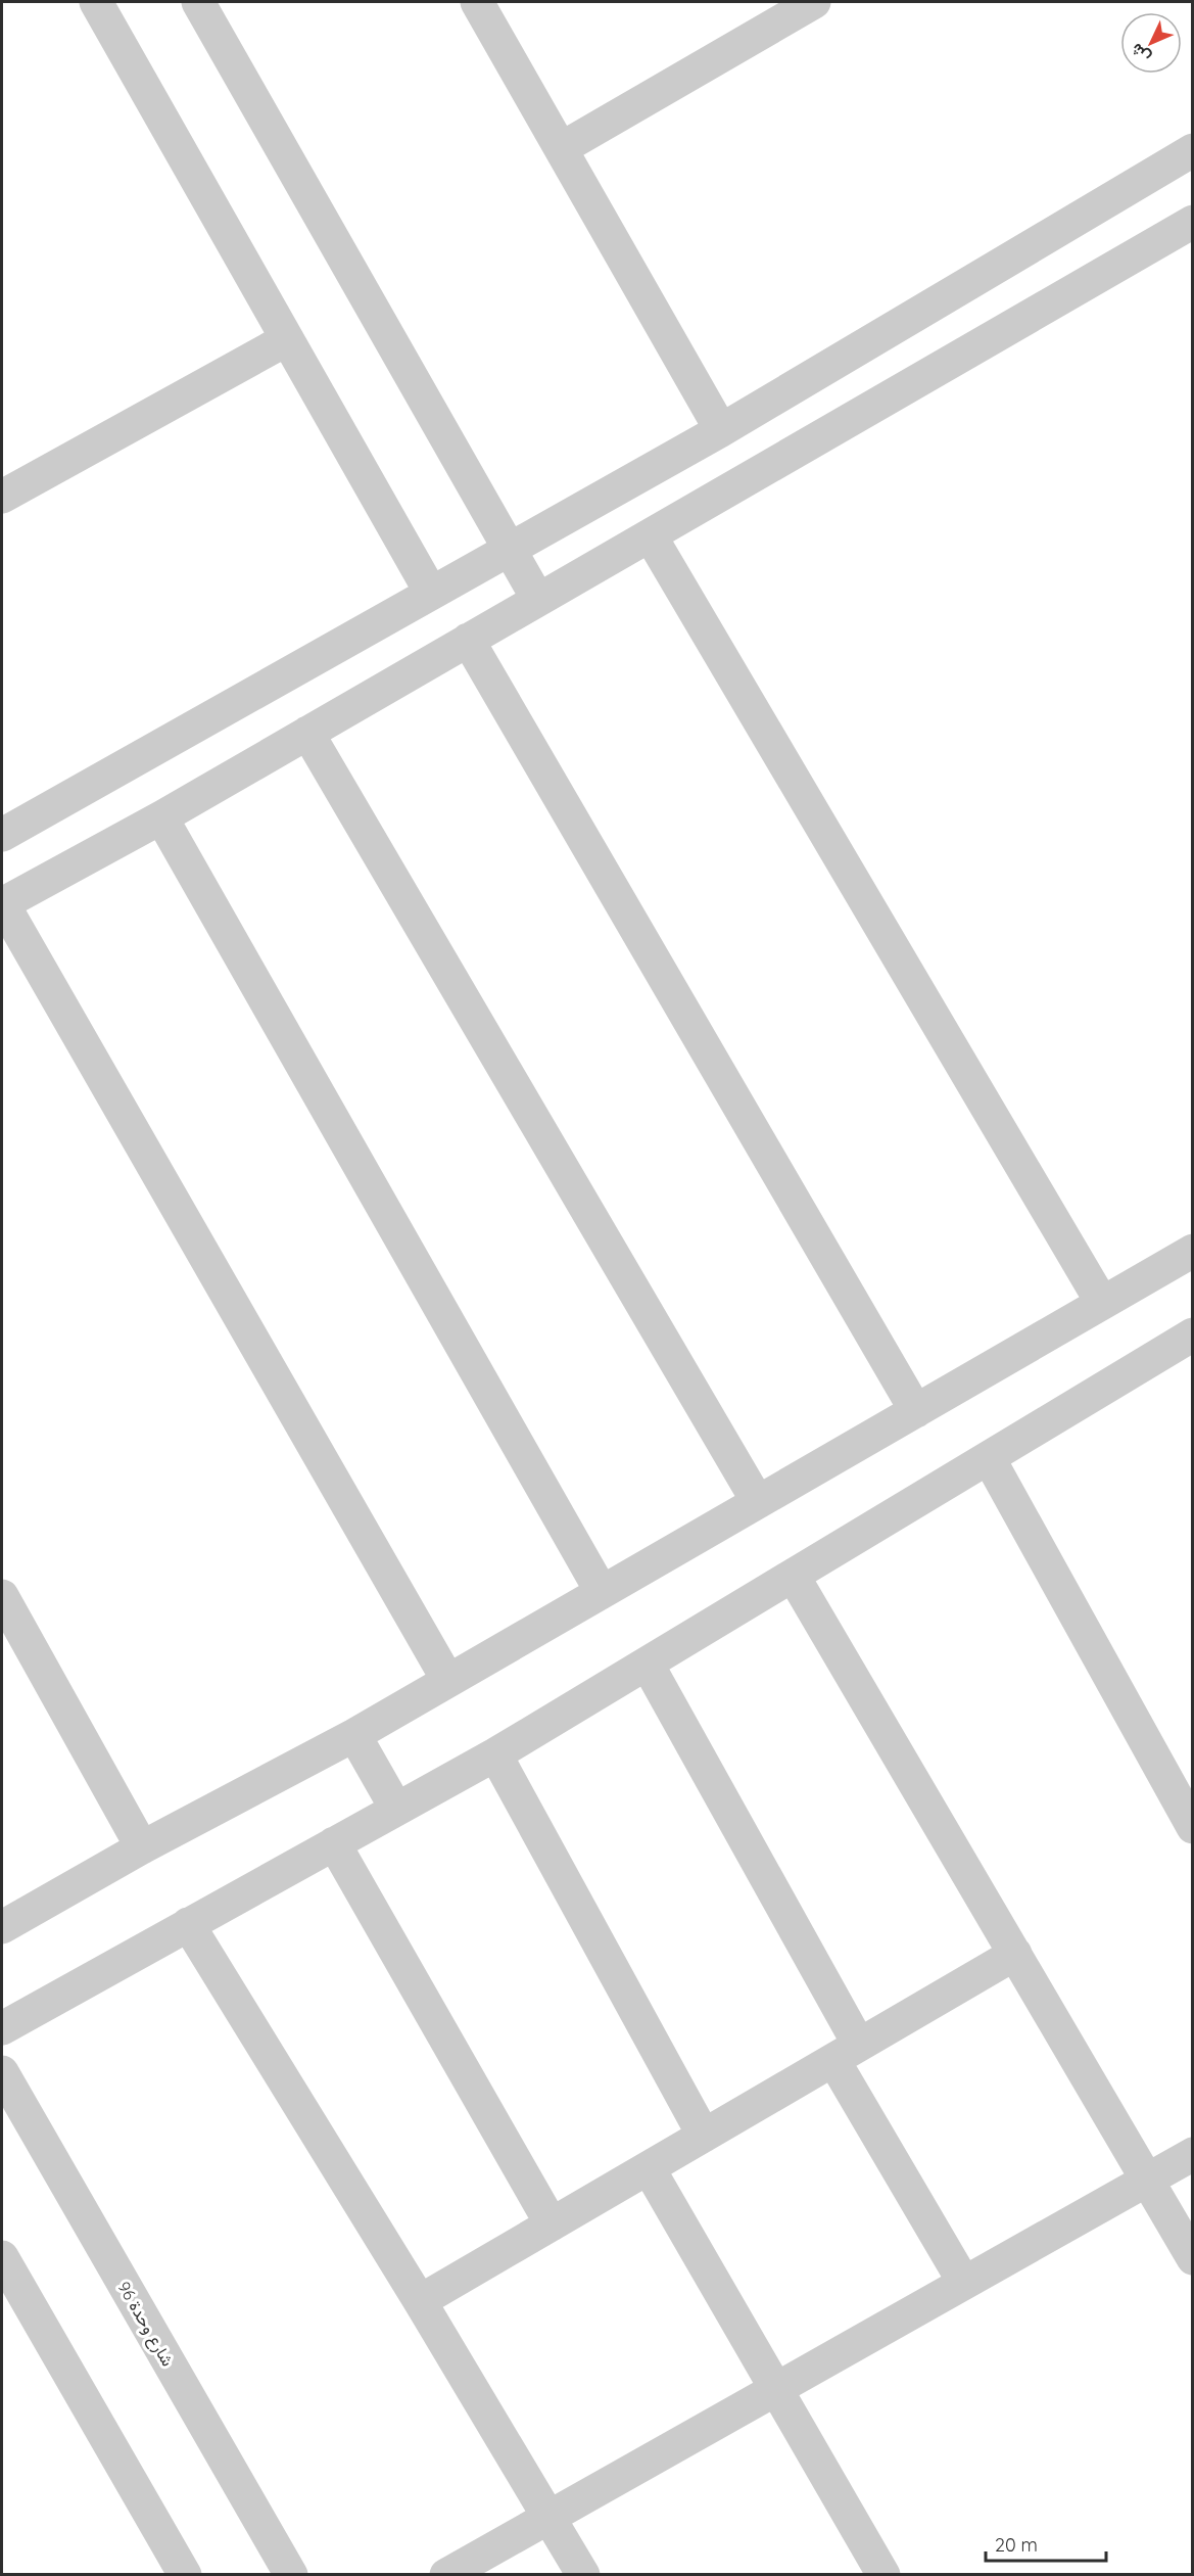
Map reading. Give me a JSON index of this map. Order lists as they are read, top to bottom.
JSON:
{
  "streets": {
    "street": ["شارع وحدة 96"]
  },
  "scale_bar": "20 m",
  "north": "bottom left"
}
